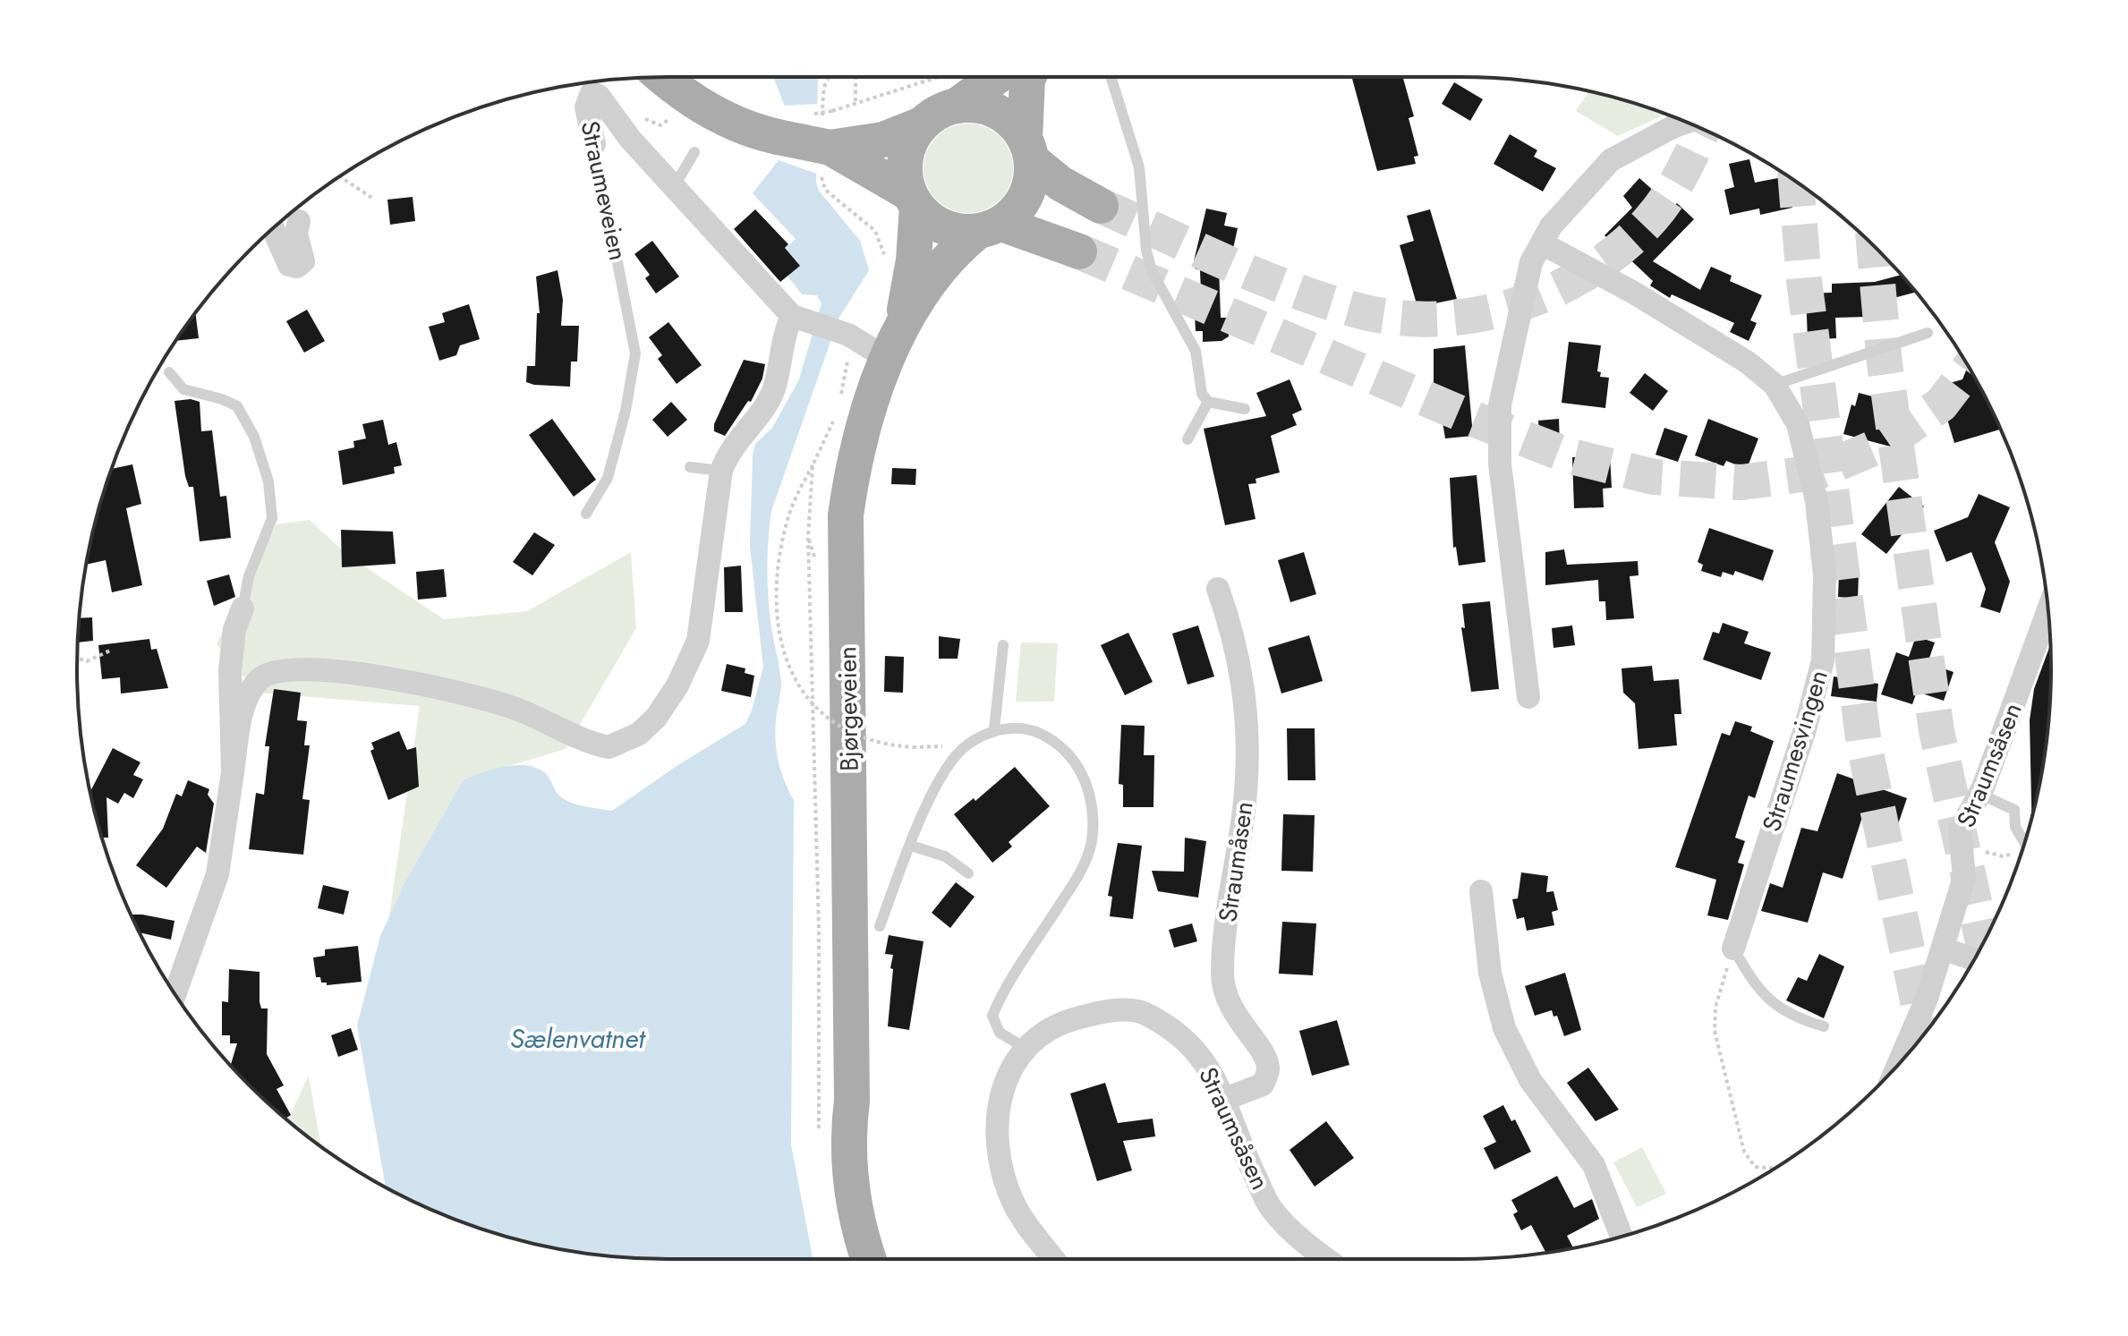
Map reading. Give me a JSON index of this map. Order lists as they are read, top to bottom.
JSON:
{
  "streets": {
    "main road": ["Bjørgeveien"],
    "street": [
      "Straumeveien",
      "Straumesvingen",
      "Straumsåsen",
      "Straumåsen"
    ]
  },
  "crossings": [
    ["Straumeveien", "Bjørgeveien"],
    ["Straumsåsen", "Straumåsen"]
  ],
  "water": ["Sælenvatnet"]
}
